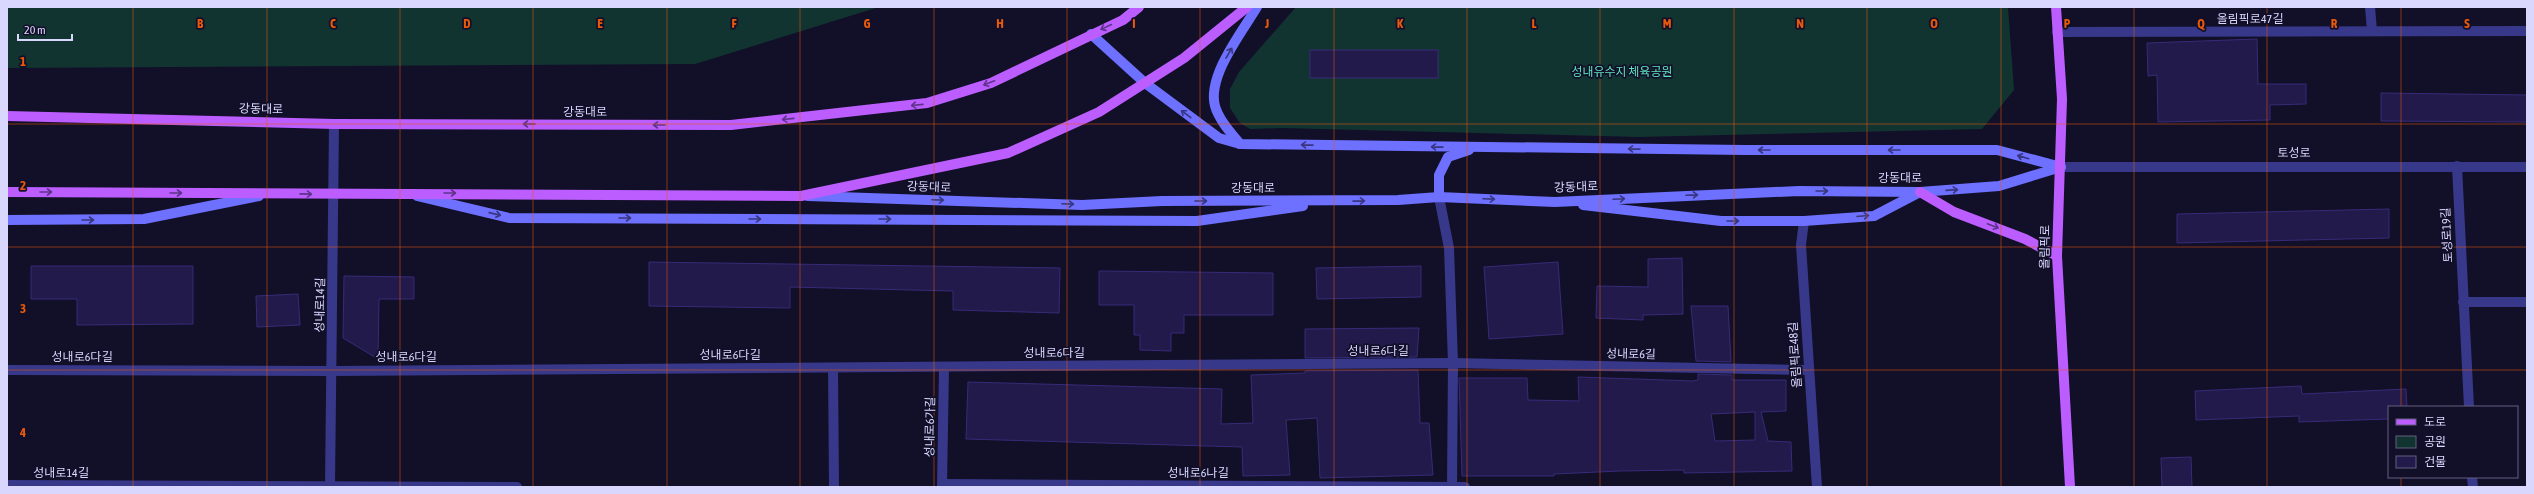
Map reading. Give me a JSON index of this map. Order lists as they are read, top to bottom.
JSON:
{
  "streets": {
    "main road": ["강동대로", "올림픽로"],
    "street": [
      "올림픽로47길",
      "토성로",
      "토성로19길",
      "성내로14길",
      "성내로6다길",
      "성내로6길",
      "올림픽로48길",
      "성내로6가길",
      "성내로6나길"
    ]
  },
  "crossings": [
    ["올림픽로47길", "올림픽로"],
    ["강동대로", "토성로"],
    ["강동대로", "올림픽로"],
    ["강동대로", "성내로14길"],
    ["토성로", "토성로19길"],
    ["토성로", "올림픽로"],
    ["성내로14길", "성내로6다길"],
    ["성내로6다길", "성내로6길"],
    ["성내로6다길", "성내로6가길"],
    ["성내로6길", "올림픽로48길"],
    ["성내로6가길", "성내로6나길"]
  ],
  "parks": ["성내유수지 체육공원"],
  "legend": ["도로", "공원", "건물"],
  "scale_bar": "20 m",
  "grid": {
    "columns": [
      "B",
      "C",
      "D",
      "E",
      "F",
      "G",
      "H",
      "I",
      "J",
      "K",
      "L",
      "M",
      "N",
      "O",
      "P",
      "Q",
      "R",
      "S"
    ],
    "rows": [
      "1",
      "2",
      "3",
      "4"
    ]
  }
}
